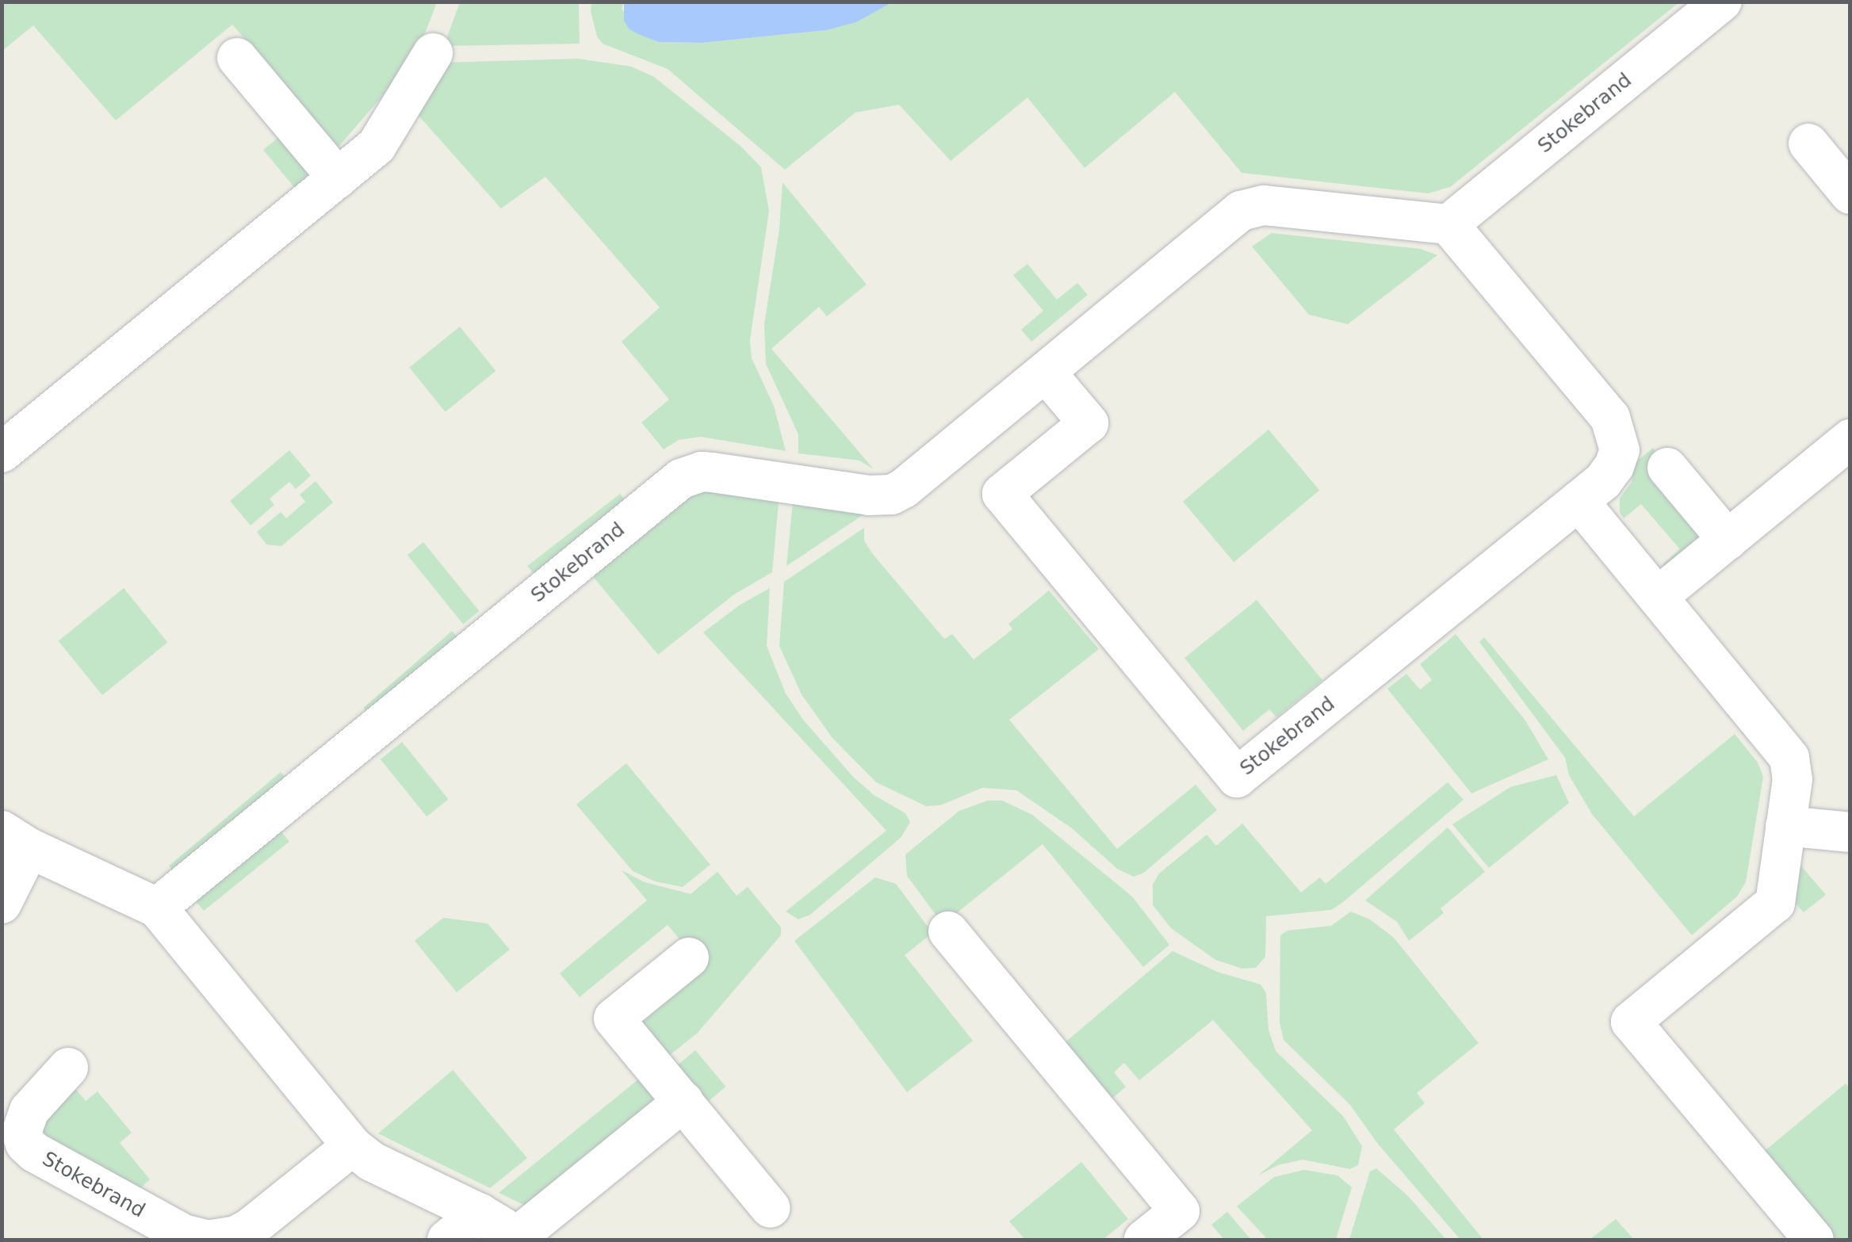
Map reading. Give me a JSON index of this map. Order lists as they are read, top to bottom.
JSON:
{
  "streets": {
    "street": ["Stokebrand"]
  }
}
